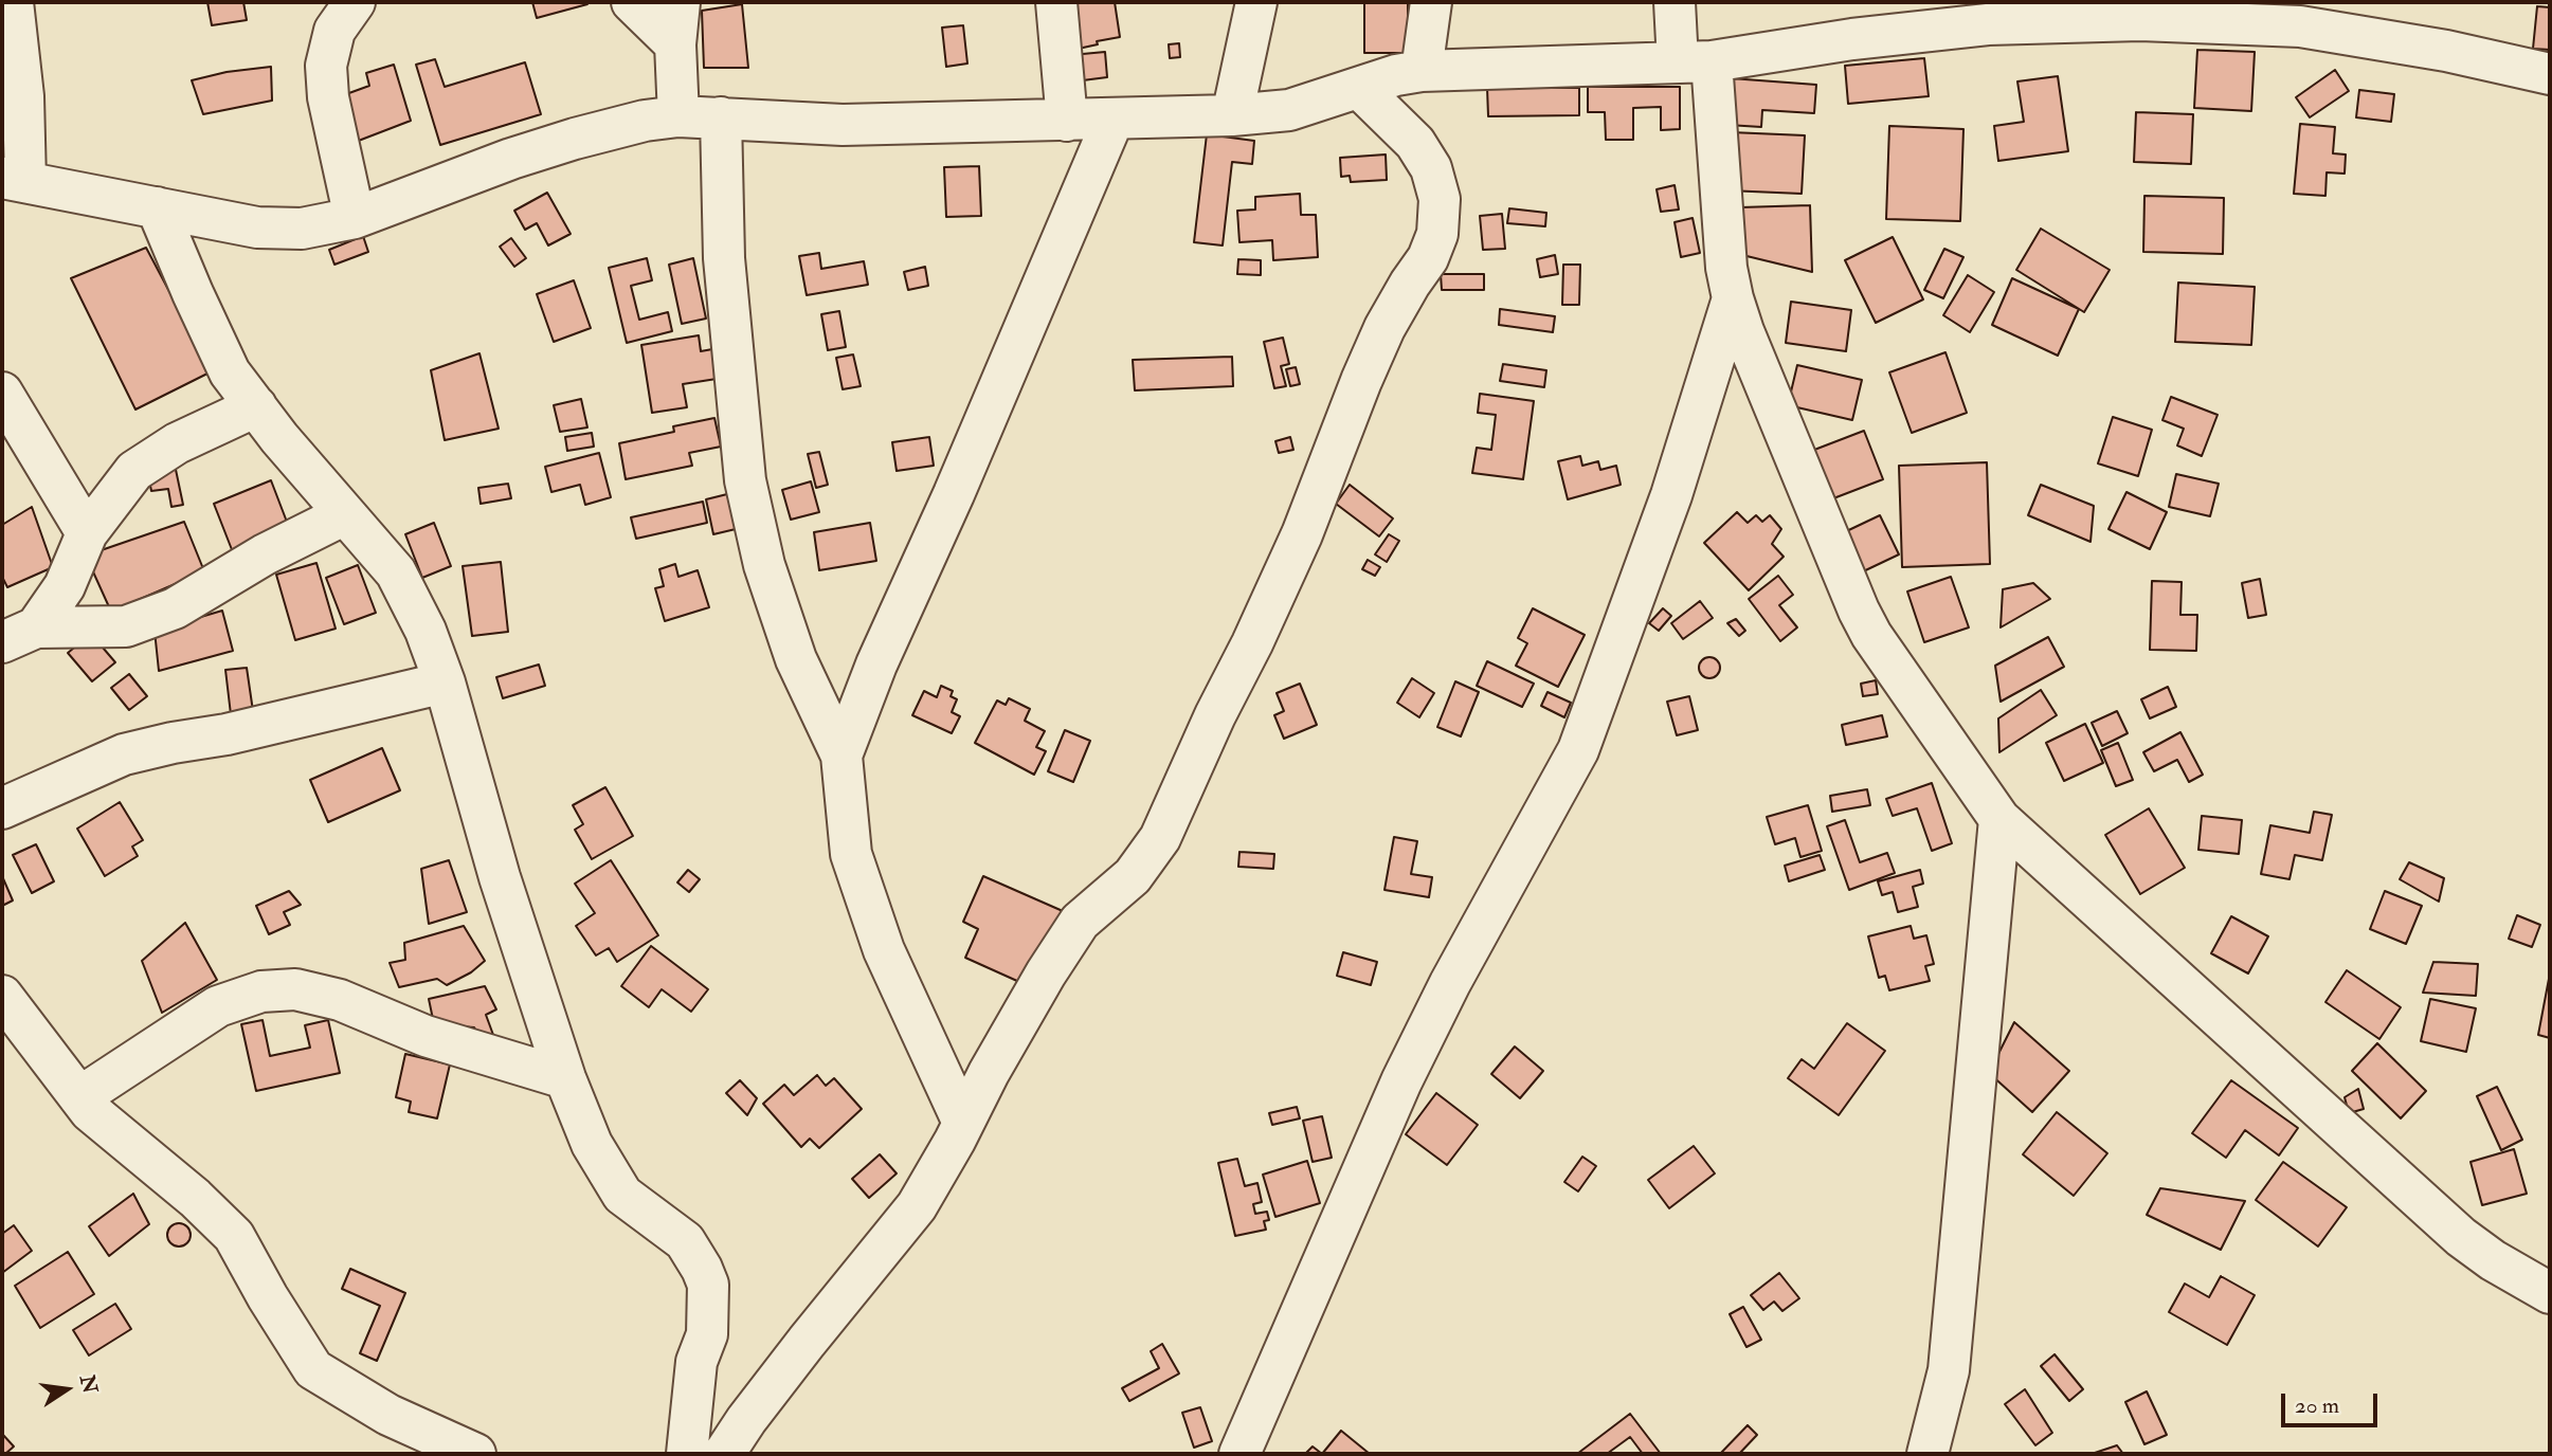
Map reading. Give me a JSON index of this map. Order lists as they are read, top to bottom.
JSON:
{
  "scale_bar": "20 m",
  "north": "right"
}
